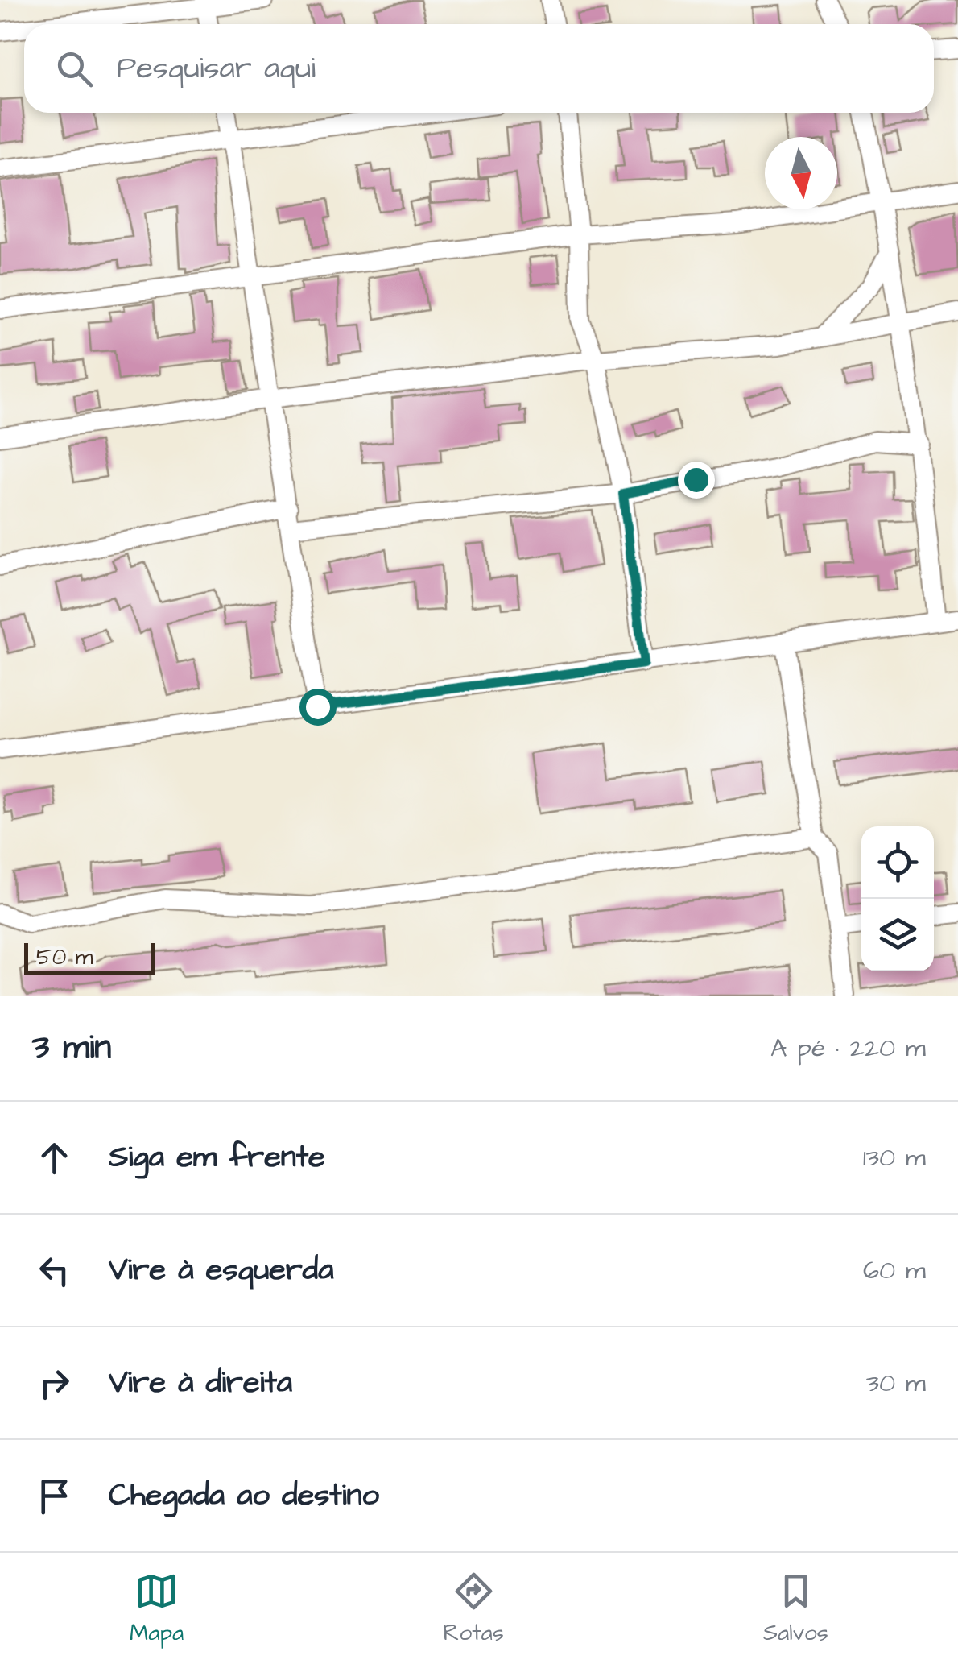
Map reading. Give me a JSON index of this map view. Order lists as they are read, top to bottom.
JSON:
{
  "scale_bar": "50 m",
  "north": "bottom",
  "page": {
    "search": "Pesquisar aqui",
    "scale": "50 m",
    "heading": ["3 min", "A pé · 220 m"],
    "list": [
      ["Siga em frente", "130 m"],
      ["Vire à esquerda", "60 m"],
      ["Vire à direita", "30 m"],
      "Chegada ao destino"
    ],
    "nav": ["Mapa", "Rotas", "Salvos"]
  }
}
